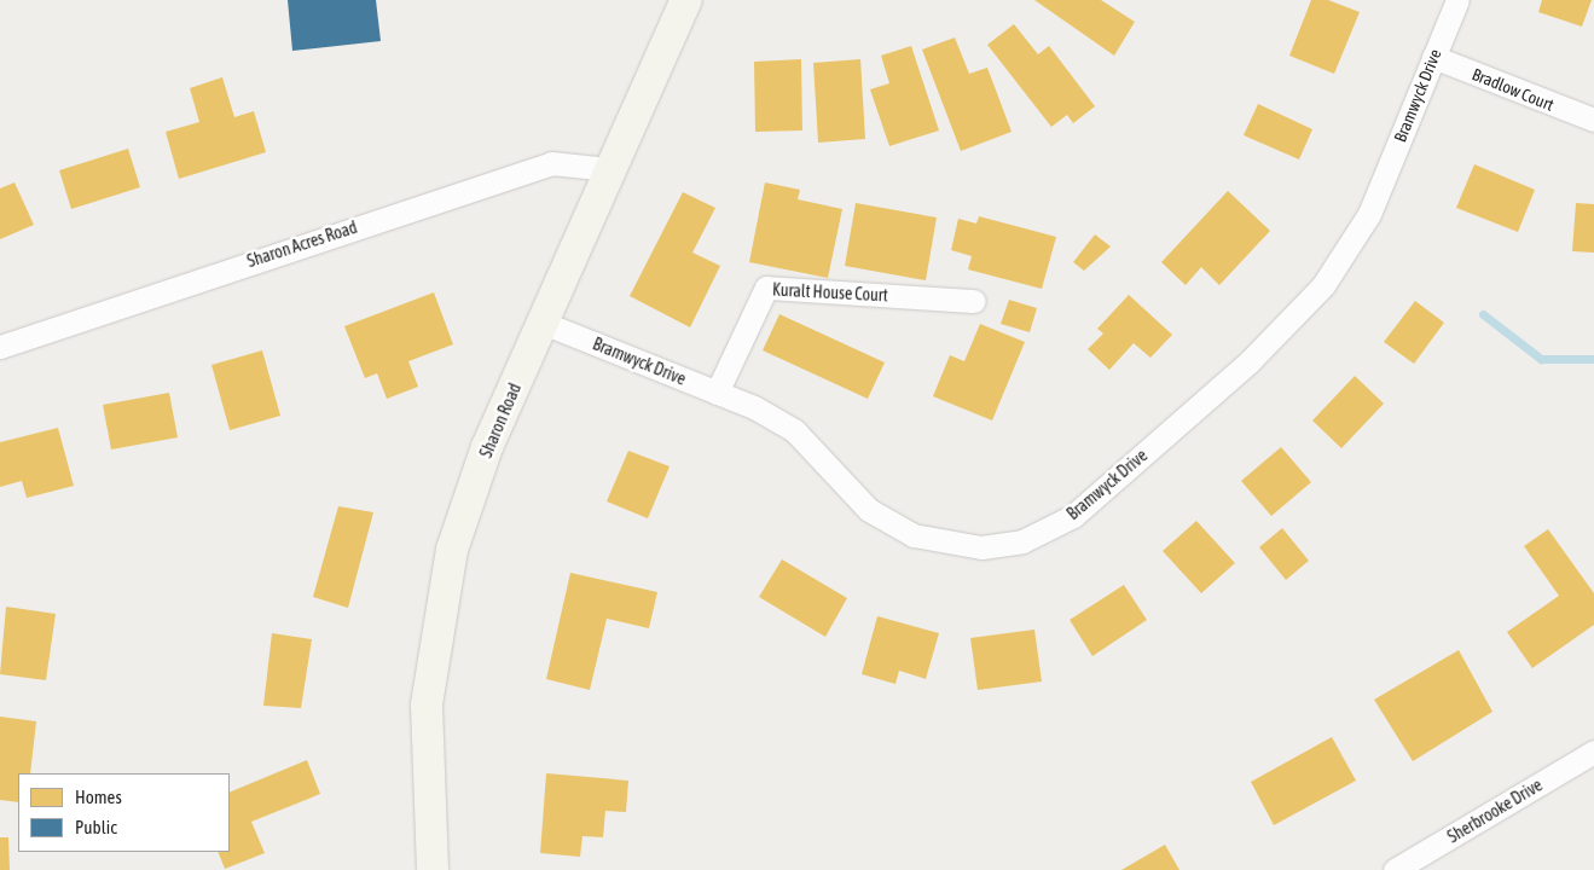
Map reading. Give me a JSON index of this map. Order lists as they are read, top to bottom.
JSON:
{
  "streets": {
    "main road": ["Sharon Road"],
    "street": [
      "Bradlow Court",
      "Bramwyck Drive",
      "Sharon Acres Road",
      "Kuralt House Court",
      "Sherbrooke Drive"
    ]
  },
  "crossings": [
    ["Bradlow Court", "Bramwyck Drive"],
    ["Bramwyck Drive", "Kuralt House Court"],
    ["Bramwyck Drive", "Sharon Road"],
    ["Sharon Acres Road", "Sharon Road"]
  ],
  "legend": ["Homes", "Public"]
}
